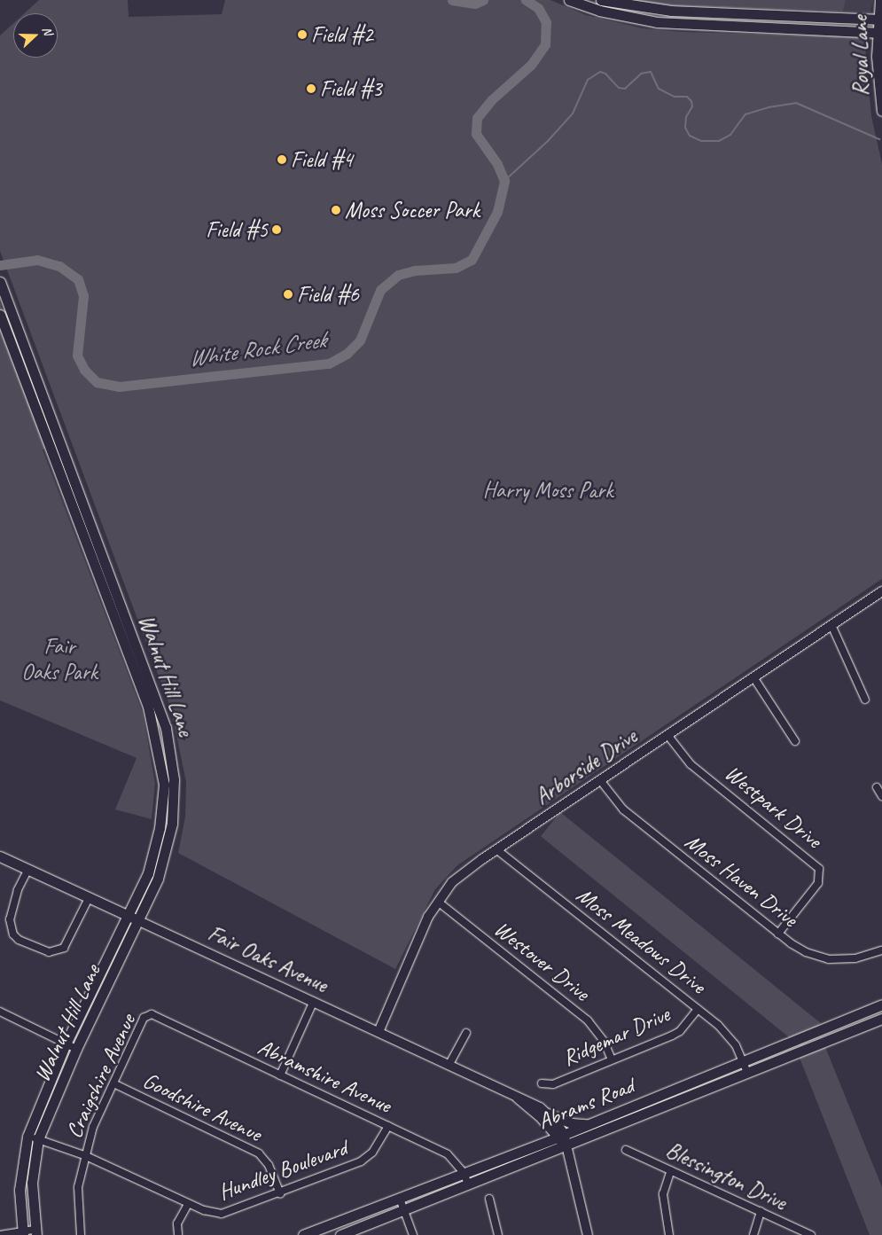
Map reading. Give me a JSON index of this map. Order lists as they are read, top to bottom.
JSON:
{
  "streets": {
    "main road": [
      "Royal Lane",
      "Walnut Hill Lane",
      "Fair Oaks Avenue",
      "Abrams Road"
    ],
    "street": [
      "Arborside Drive",
      "Westpark Drive",
      "Moss Haven Drive",
      "Moss Meadows Drive",
      "Westover Drive",
      "Ridgemar Drive",
      "Craigshire Avenue",
      "Abramshire Avenue",
      "Goodshire Avenue",
      "Hundley Boulevard",
      "Blessington Drive"
    ]
  },
  "crossings": [
    ["Walnut Hill Lane", "Fair Oaks Avenue"],
    ["Walnut Hill Lane", "Hundley Boulevard"],
    ["Arborside Drive", "Westpark Drive"],
    ["Arborside Drive", "Moss Haven Drive"],
    ["Arborside Drive", "Moss Meadows Drive"],
    ["Arborside Drive", "Fair Oaks Avenue"],
    ["Arborside Drive", "Westover Drive"],
    ["Westpark Drive", "Moss Haven Drive"],
    ["Moss Meadows Drive", "Ridgemar Drive"],
    ["Moss Meadows Drive", "Abrams Road"],
    ["Fair Oaks Avenue", "Abrams Road"],
    ["Westover Drive", "Ridgemar Drive"],
    ["Craigshire Avenue", "Abramshire Avenue"],
    ["Craigshire Avenue", "Goodshire Avenue"],
    ["Craigshire Avenue", "Hundley Boulevard"],
    ["Abramshire Avenue", "Abrams Road"],
    ["Abramshire Avenue", "Hundley Boulevard"],
    ["Goodshire Avenue", "Hundley Boulevard"]
  ],
  "water": ["White Rock Creek"],
  "parks": ["Harry Moss Park", "Fair Oaks Park"],
  "places": [
    "Field #2",
    "Field #3",
    "Field #4",
    "Moss Soccer Park",
    "Field #5",
    "Field #6"
  ],
  "north": "right"
}
